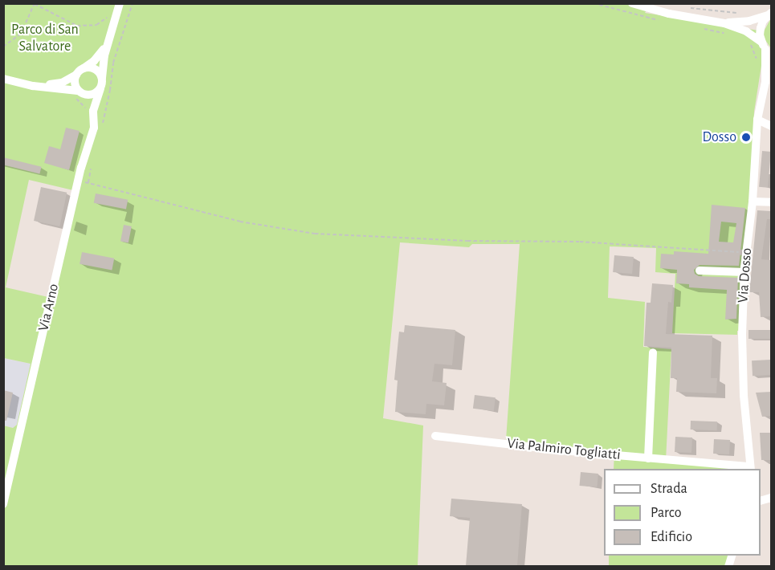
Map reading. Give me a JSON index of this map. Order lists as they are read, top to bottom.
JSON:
{
  "streets": {
    "street": ["Via Dosso", "Via Arno", "Via Palmiro Togliatti"]
  },
  "crossings": [
    ["Via Dosso", "Via Palmiro Togliatti"]
  ],
  "parks": ["Parco di San Salvatore"],
  "places": ["Dosso"],
  "legend": ["Strada", "Parco", "Edificio"]
}
